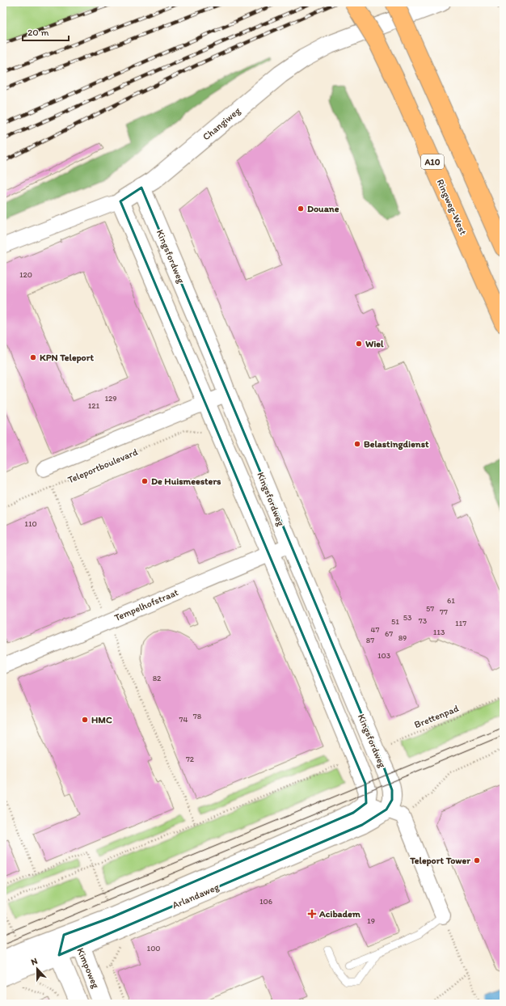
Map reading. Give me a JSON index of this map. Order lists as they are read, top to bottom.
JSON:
{
  "streets": {
    "highway": ["A10", "Ringweg-West"],
    "street": [
      "Changiweg",
      "Kingsfordweg",
      "Teleportboulevard",
      "Tempelhofstraat",
      "Arlandaweg",
      "Kimpoweg"
    ],
    "path": ["Brettenpad"]
  },
  "crossings": [
    ["Changiweg", "Kingsfordweg"],
    ["A10", "Ringweg-West"],
    ["Kingsfordweg", "Teleportboulevard"],
    ["Kingsfordweg", "Tempelhofstraat"],
    ["Kingsfordweg", "Brettenpad"],
    ["Kingsfordweg", "Arlandaweg"],
    ["Arlandaweg", "Kimpoweg"]
  ],
  "places": {
    "other": [
      "Douane",
      "Wiel",
      "KPN Teleport",
      "Belastingdienst",
      "De Huismeesters",
      "HMC",
      "Teleport Tower"
    ],
    "health": ["Acibadem"]
  },
  "house_numbers": [
    "120",
    "129",
    "121",
    "110",
    "61",
    "57",
    "77",
    "53",
    "73",
    "51",
    "117",
    "47",
    "113",
    "67",
    "89",
    "87",
    "103",
    "82",
    "78",
    "74",
    "72",
    "106",
    "19",
    "100"
  ],
  "scale_bar": "20 m",
  "north": "top"
}
